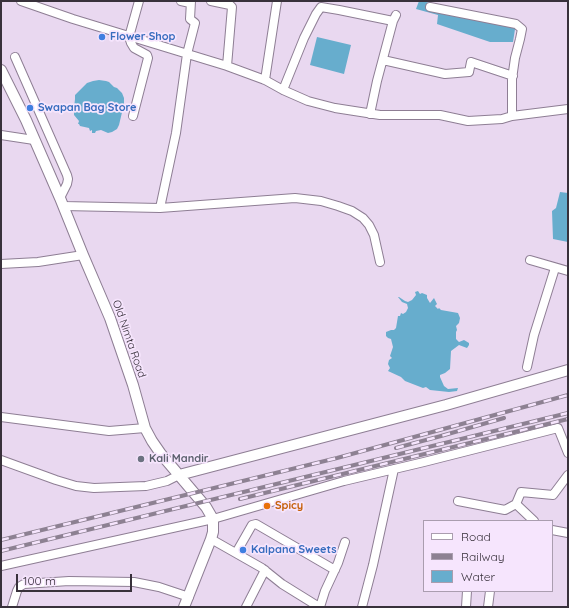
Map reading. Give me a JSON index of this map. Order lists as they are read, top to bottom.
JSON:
{
  "streets": {
    "street": ["Old Nimta Road"]
  },
  "places": [
    "Flower Shop",
    "Swapan Bag Store",
    "Kali Mandir",
    "Spicy",
    "Kalpana Sweets"
  ],
  "legend": ["Road", "Railway", "Water"],
  "scale_bar": "100 m"
}
